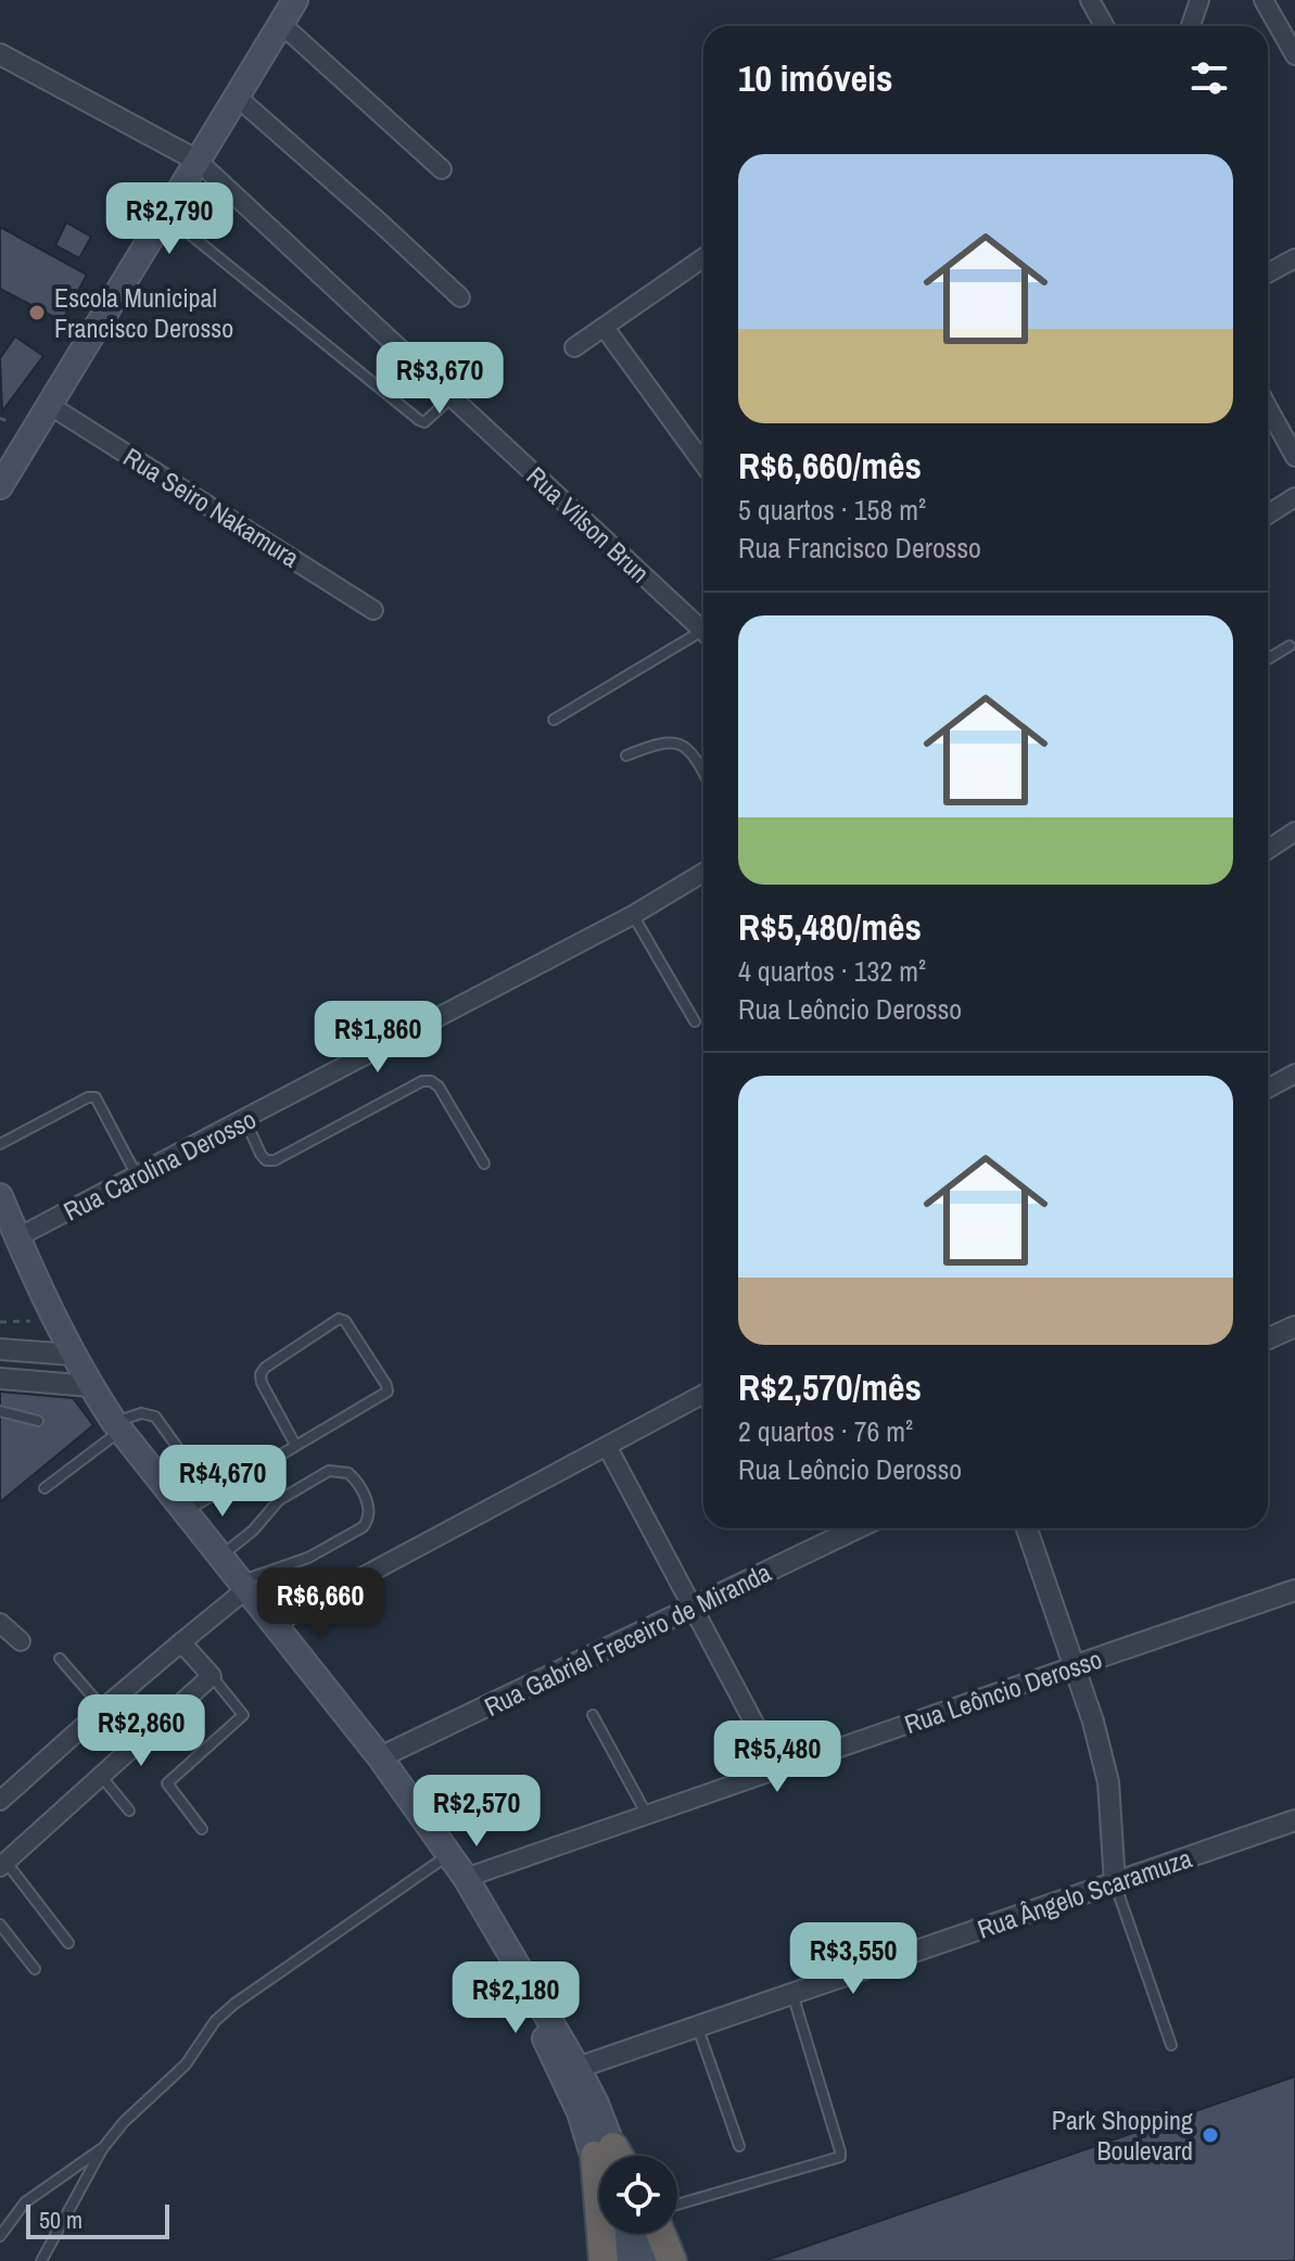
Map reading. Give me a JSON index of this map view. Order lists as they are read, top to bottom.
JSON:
{
  "streets": {
    "street": [
      "Rua Seiro Nakamura",
      "Rua Vilson Brun",
      "Rua Carolina Derosso",
      "Rua Gabriel Freceiro de Miranda",
      "Rua Leôncio Derosso",
      "Rua Ângelo Scaramuza"
    ]
  },
  "places": ["Escola Municipal Francisco Derosso", "Park Shopping Boulevard"],
  "scale_bar": "50 m",
  "page": {
    "heading": "10 imóveis",
    "list": [
      {
        "name": "R$6,660/mês",
        "note": "5 quartos · 158 m² · Rua Francisco Derosso"
      },
      {
        "name": "R$5,480/mês",
        "note": "4 quartos · 132 m² · Rua Leôncio Derosso"
      },
      {
        "name": "R$2,570/mês",
        "note": "2 quartos · 76 m² · Rua Leôncio Derosso"
      }
    ],
    "price": [
      "R$2,790",
      "R$3,670",
      "R$1,860",
      "R$4,670",
      "R$6,660",
      "R$2,860",
      "R$5,480",
      "R$2,570",
      "R$3,550",
      "R$2,180"
    ],
    "scale": "50 m"
  }
}
